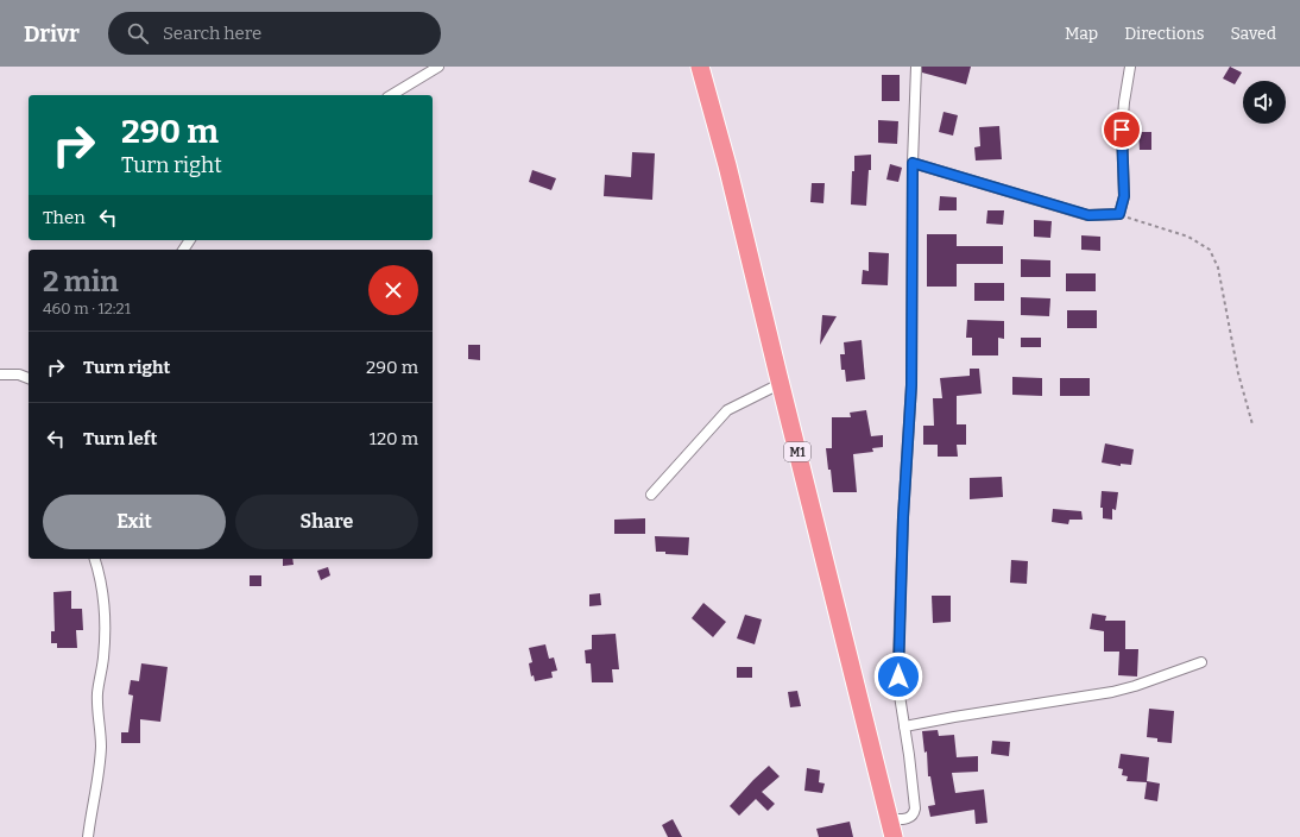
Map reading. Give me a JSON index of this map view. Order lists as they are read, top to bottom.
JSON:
{
  "streets": {
    "highway": ["M1"]
  },
  "page": {
    "header": "Drivr",
    "search": "Search here",
    "nav": ["Map", "Directions", "Saved"],
    "turn": ["290 m", "Turn right"],
    "then": "Then",
    "heading": ["2 min", "460 m · 12:21"],
    "list": [
      {
        "name": "Turn right",
        "value": "290 m"
      },
      {
        "name": "Turn left",
        "value": "120 m"
      }
    ],
    "buttons": ["Exit", "Share"]
  }
}
